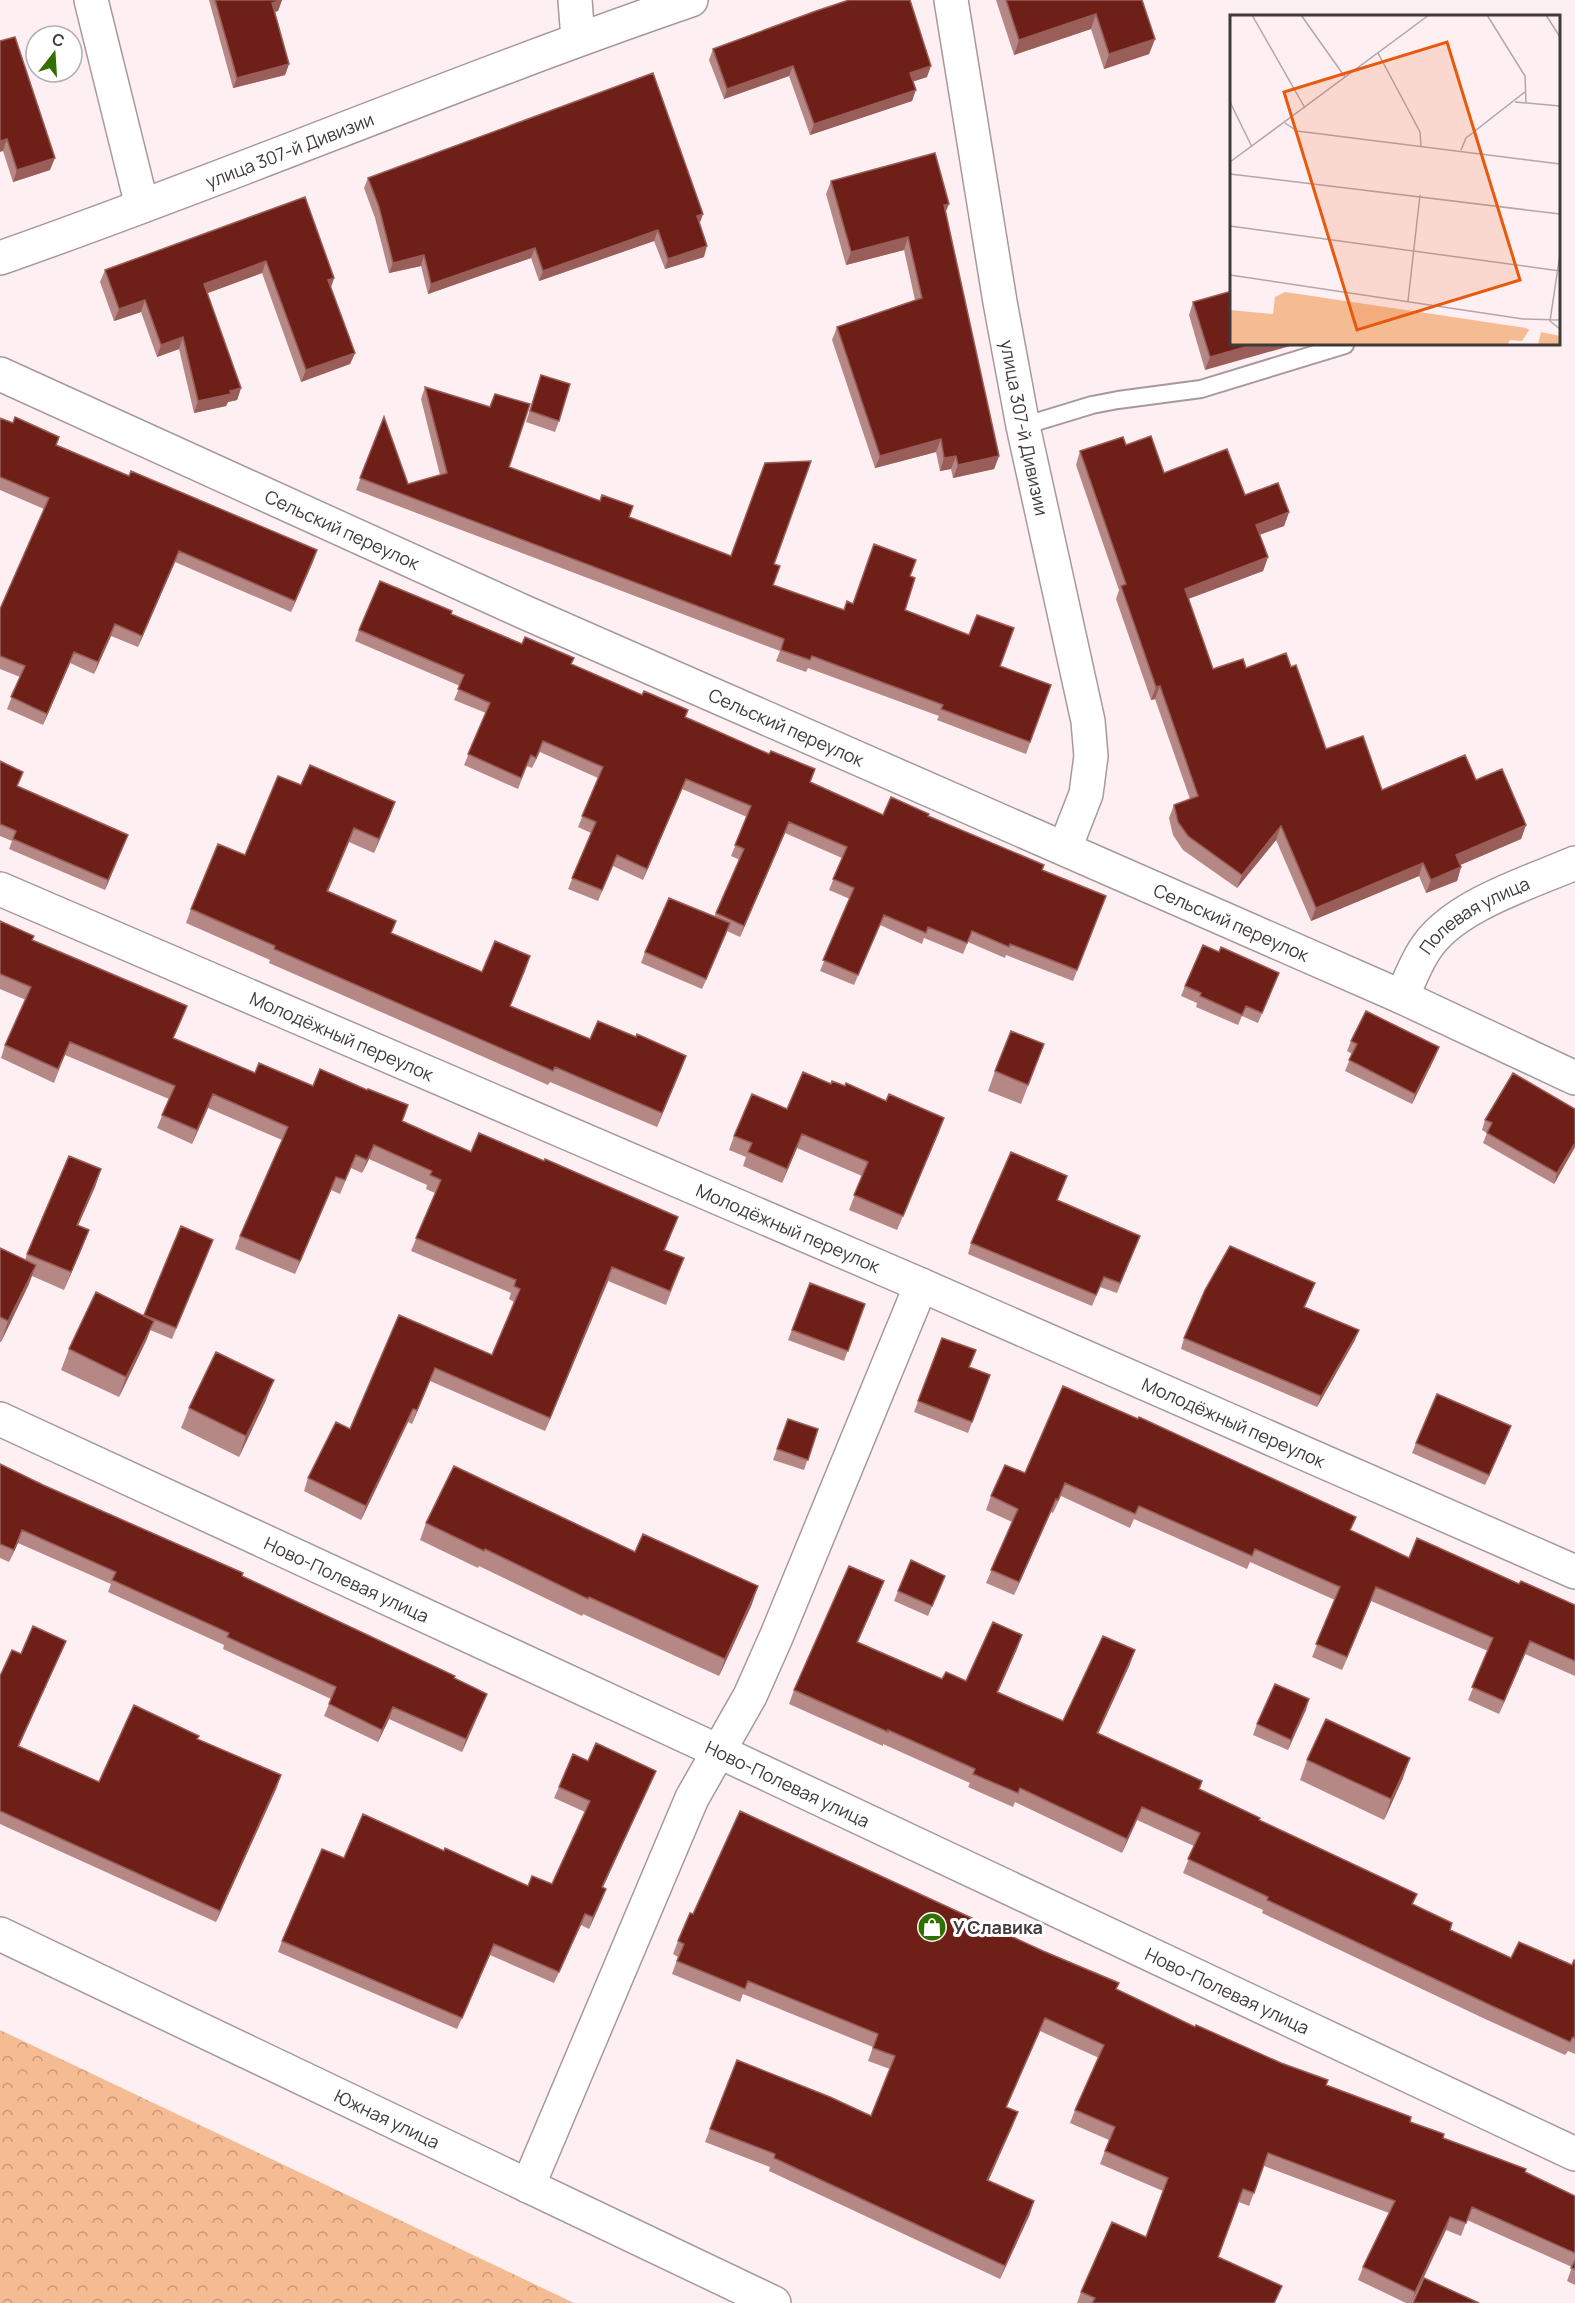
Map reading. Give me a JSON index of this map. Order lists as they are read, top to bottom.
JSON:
{
  "streets": {
    "street": [
      "улица 307-й Дивизии",
      "Сельский переулок",
      "Полевая улица",
      "Молодёжный переулок",
      "Ново-Полевая улица",
      "Южная улица"
    ]
  },
  "crossings": [
    ["улица 307-й Дивизии", "Сельский переулок"],
    ["Сельский переулок", "Полевая улица"]
  ],
  "places": {
    "shop": ["У Славика"]
  },
  "north": "top"
}
